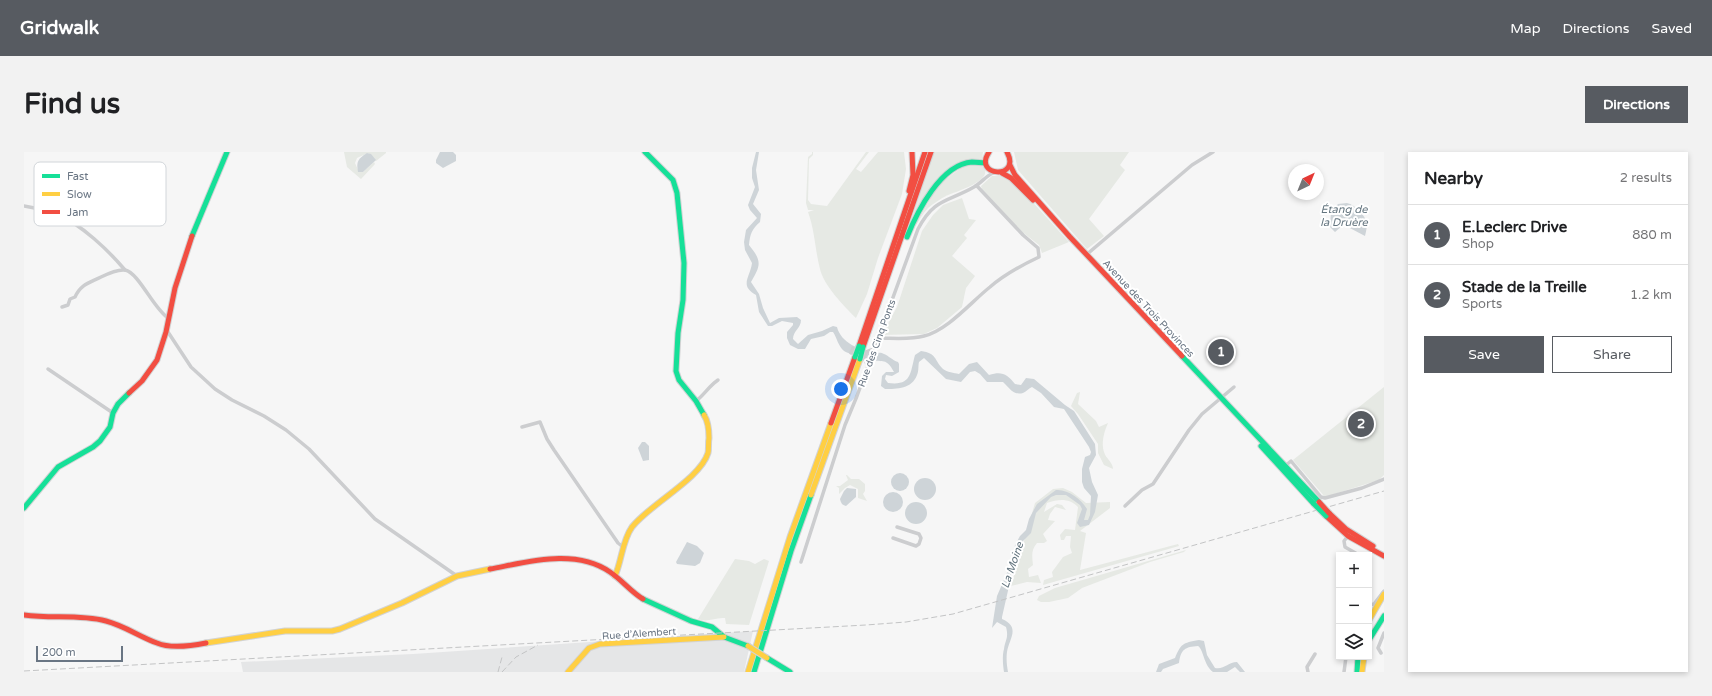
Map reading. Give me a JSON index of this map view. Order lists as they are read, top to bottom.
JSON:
{
  "streets": {
    "main road": ["Avenue des Trois Provinces", "Rue d’Alembert"],
    "street": ["Rue des Cinq Ponts"]
  },
  "water": ["Étang de la Druère", "La Moine"],
  "legend": ["Fast", "Slow", "Jam"],
  "scale_bar": "200 m",
  "north": "top right",
  "page": {
    "header": "Gridwalk",
    "nav": ["Map", "Directions", "Saved"],
    "buttons": [
      "Directions",
      ["Save", "Share"]
    ],
    "title": "Find us",
    "heading": ["Nearby", "2 results"],
    "list": [
      {
        "mark": "1",
        "name": "E.Leclerc Drive",
        "note": "Shop",
        "value": "880 m"
      },
      {
        "mark": "2",
        "name": "Stade de la Treille",
        "note": "Sports",
        "value": "1.2 km"
      }
    ],
    "pins": ["1", "2"],
    "map_buttons": ["+", "−"],
    "scale": "200 m"
  }
}
